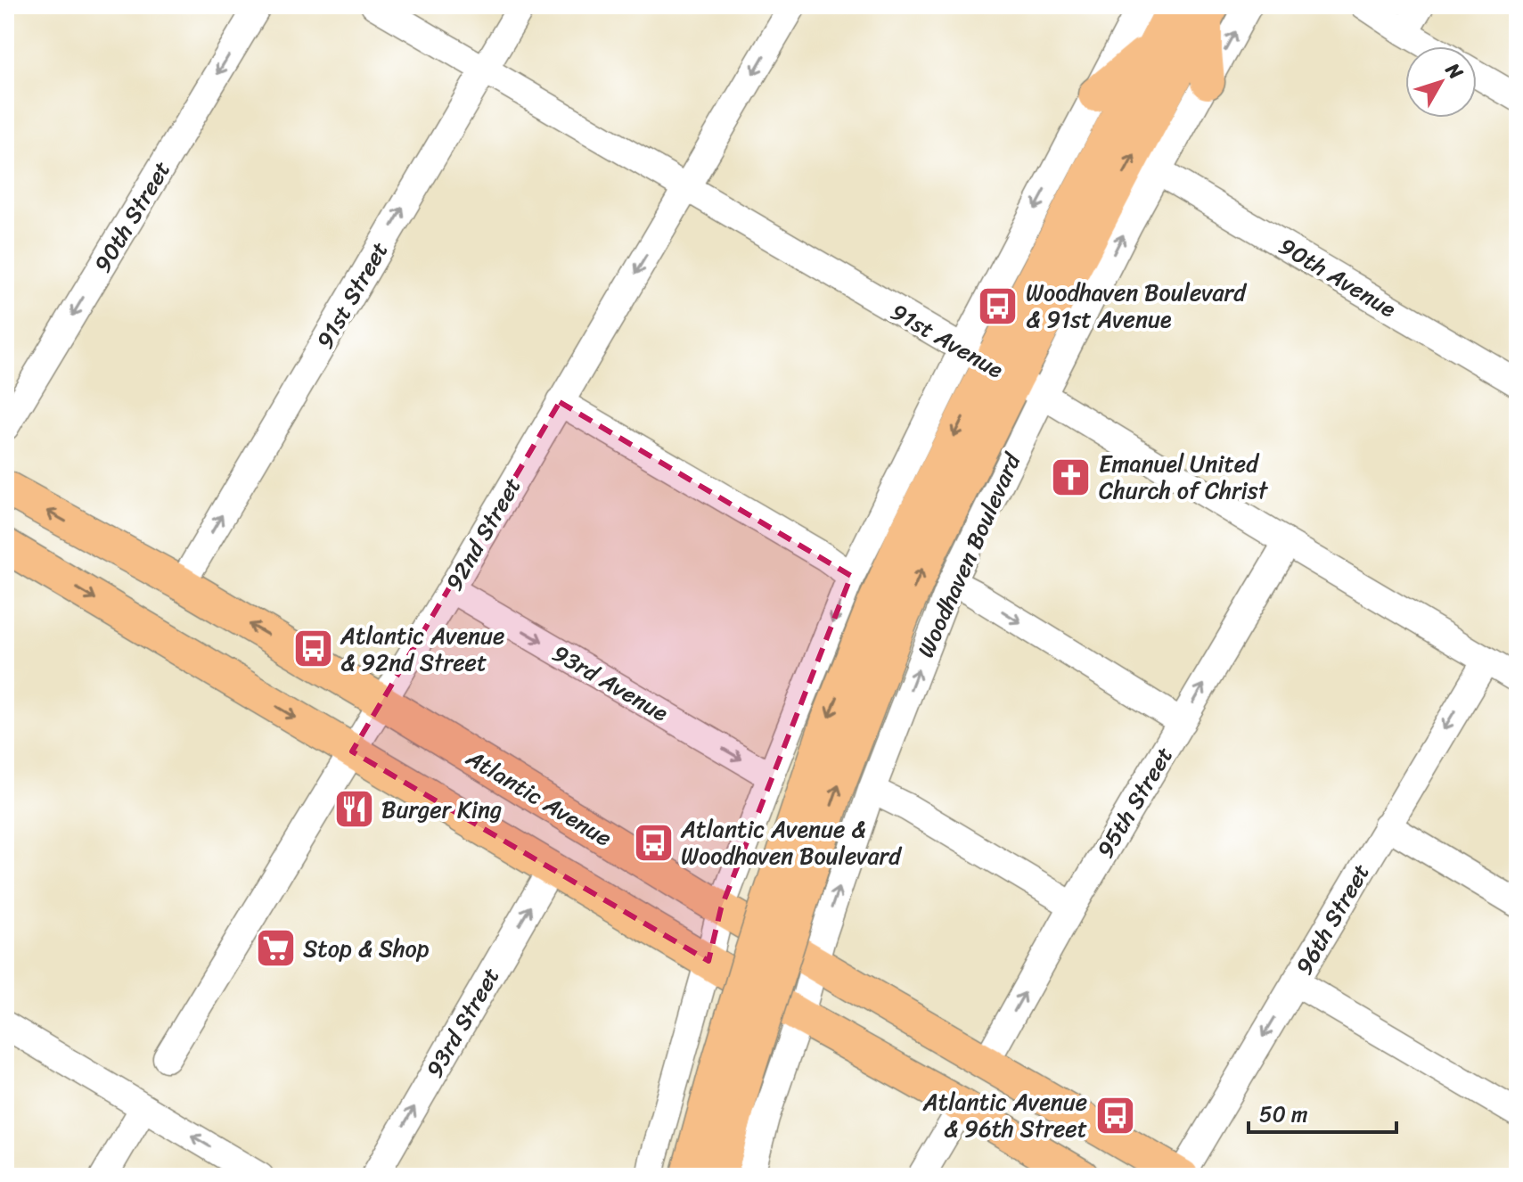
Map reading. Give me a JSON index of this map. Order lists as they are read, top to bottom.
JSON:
{
  "streets": {
    "main road": ["Woodhaven Boulevard", "Atlantic Avenue"],
    "street": [
      "90th Street",
      "90th Avenue",
      "91st Street",
      "91st Avenue",
      "92nd Street",
      "93rd Avenue",
      "95th Street",
      "96th Street",
      "93rd Street"
    ]
  },
  "crossings": [
    ["90th Avenue", "Woodhaven Boulevard"],
    ["91st Street", "91st Avenue"],
    ["91st Street", "Atlantic Avenue"],
    ["91st Avenue", "92nd Street"],
    ["91st Avenue", "Woodhaven Boulevard"],
    ["91st Avenue", "95th Street"],
    ["91st Avenue", "96th Street"],
    ["92nd Street", "93rd Avenue"],
    ["92nd Street", "Atlantic Avenue"],
    ["Woodhaven Boulevard", "93rd Avenue"],
    ["Woodhaven Boulevard", "Atlantic Avenue"],
    ["Atlantic Avenue", "95th Street"],
    ["Atlantic Avenue", "96th Street"]
  ],
  "one_way": [
    "90th Street",
    "91st Street",
    "92nd Street",
    "95th Street",
    "96th Street"
  ],
  "places": {
    "bus stop": [
      "Woodhaven Boulevard & 91st Avenue",
      "Atlantic Avenue & 92nd Street",
      "Atlantic Avenue & Woodhaven Boulevard",
      "Atlantic Avenue & 96th Street"
    ],
    "church": ["Emanuel United Church of Christ"],
    "restaurant": ["Burger King"],
    "supermarket": ["Stop & Shop"]
  },
  "scale_bar": "50 m",
  "north": "top right"
}
